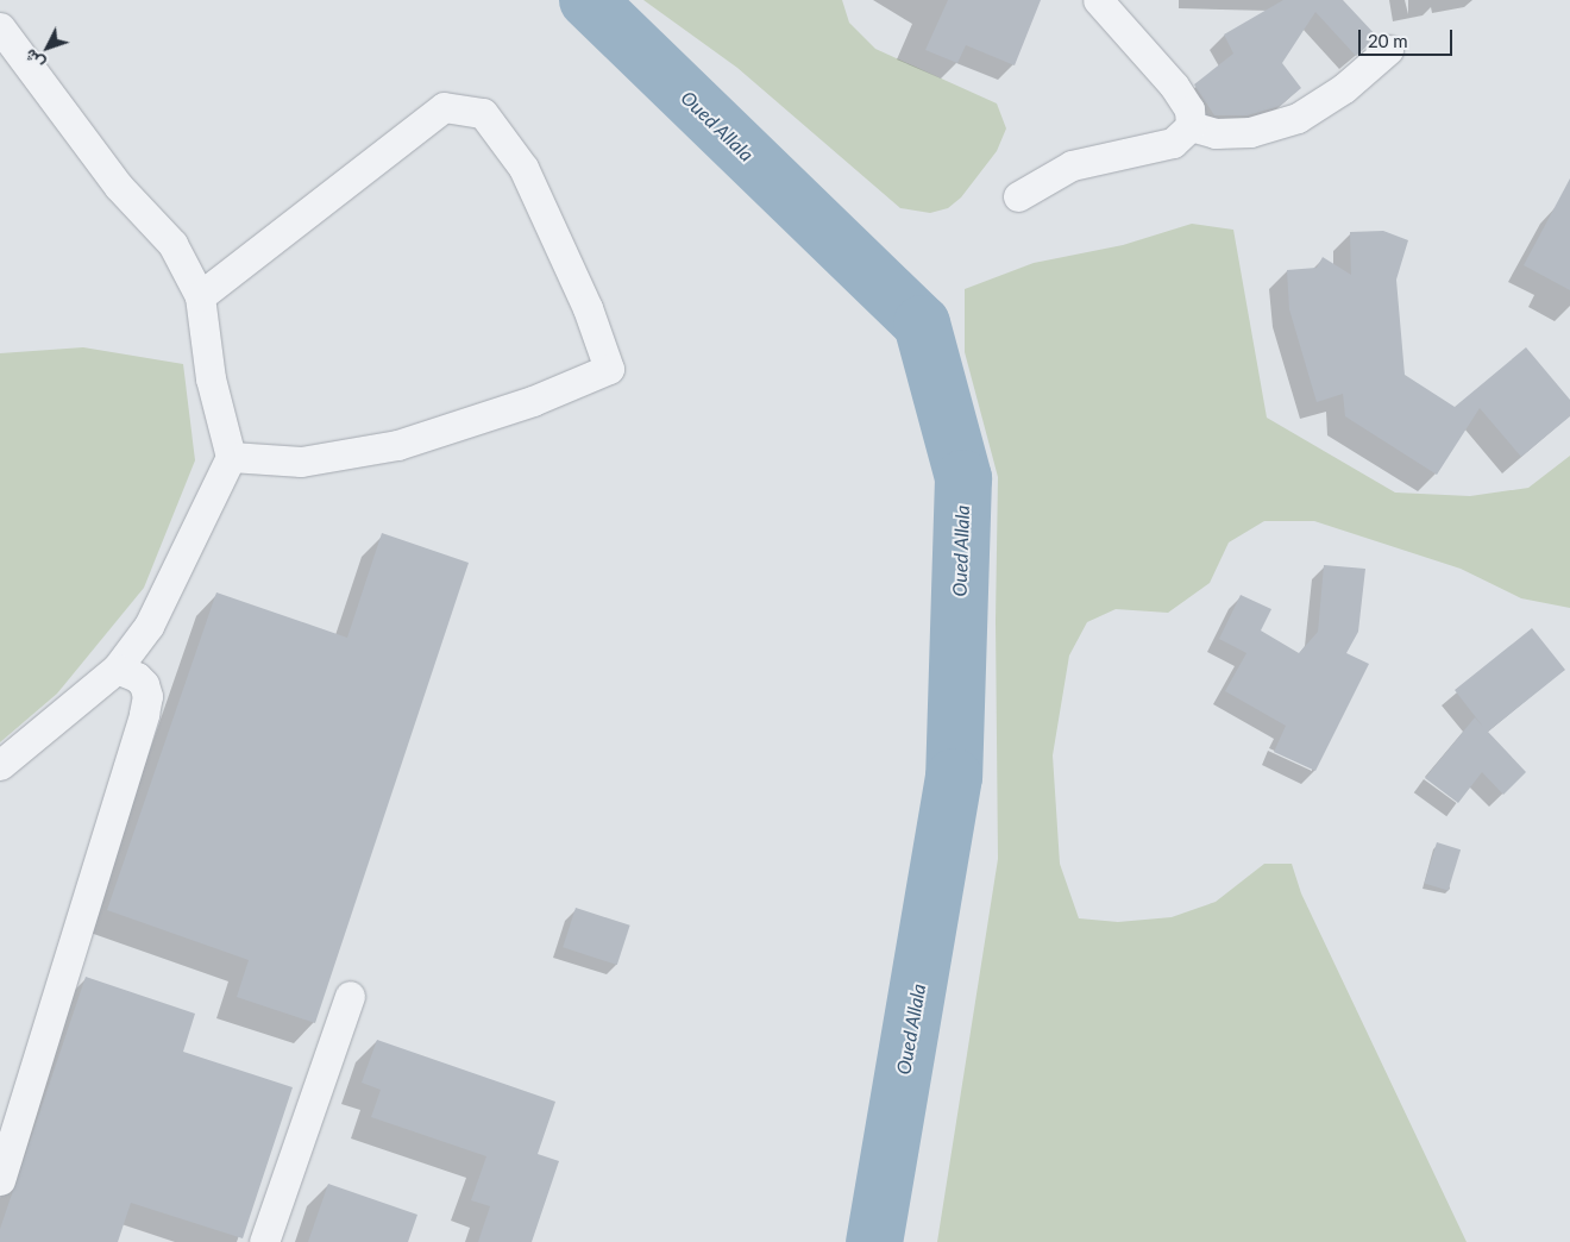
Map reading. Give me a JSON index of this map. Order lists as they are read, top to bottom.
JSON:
{
  "water": ["Oued Allala"],
  "scale_bar": "20 m",
  "north": "bottom left"
}
